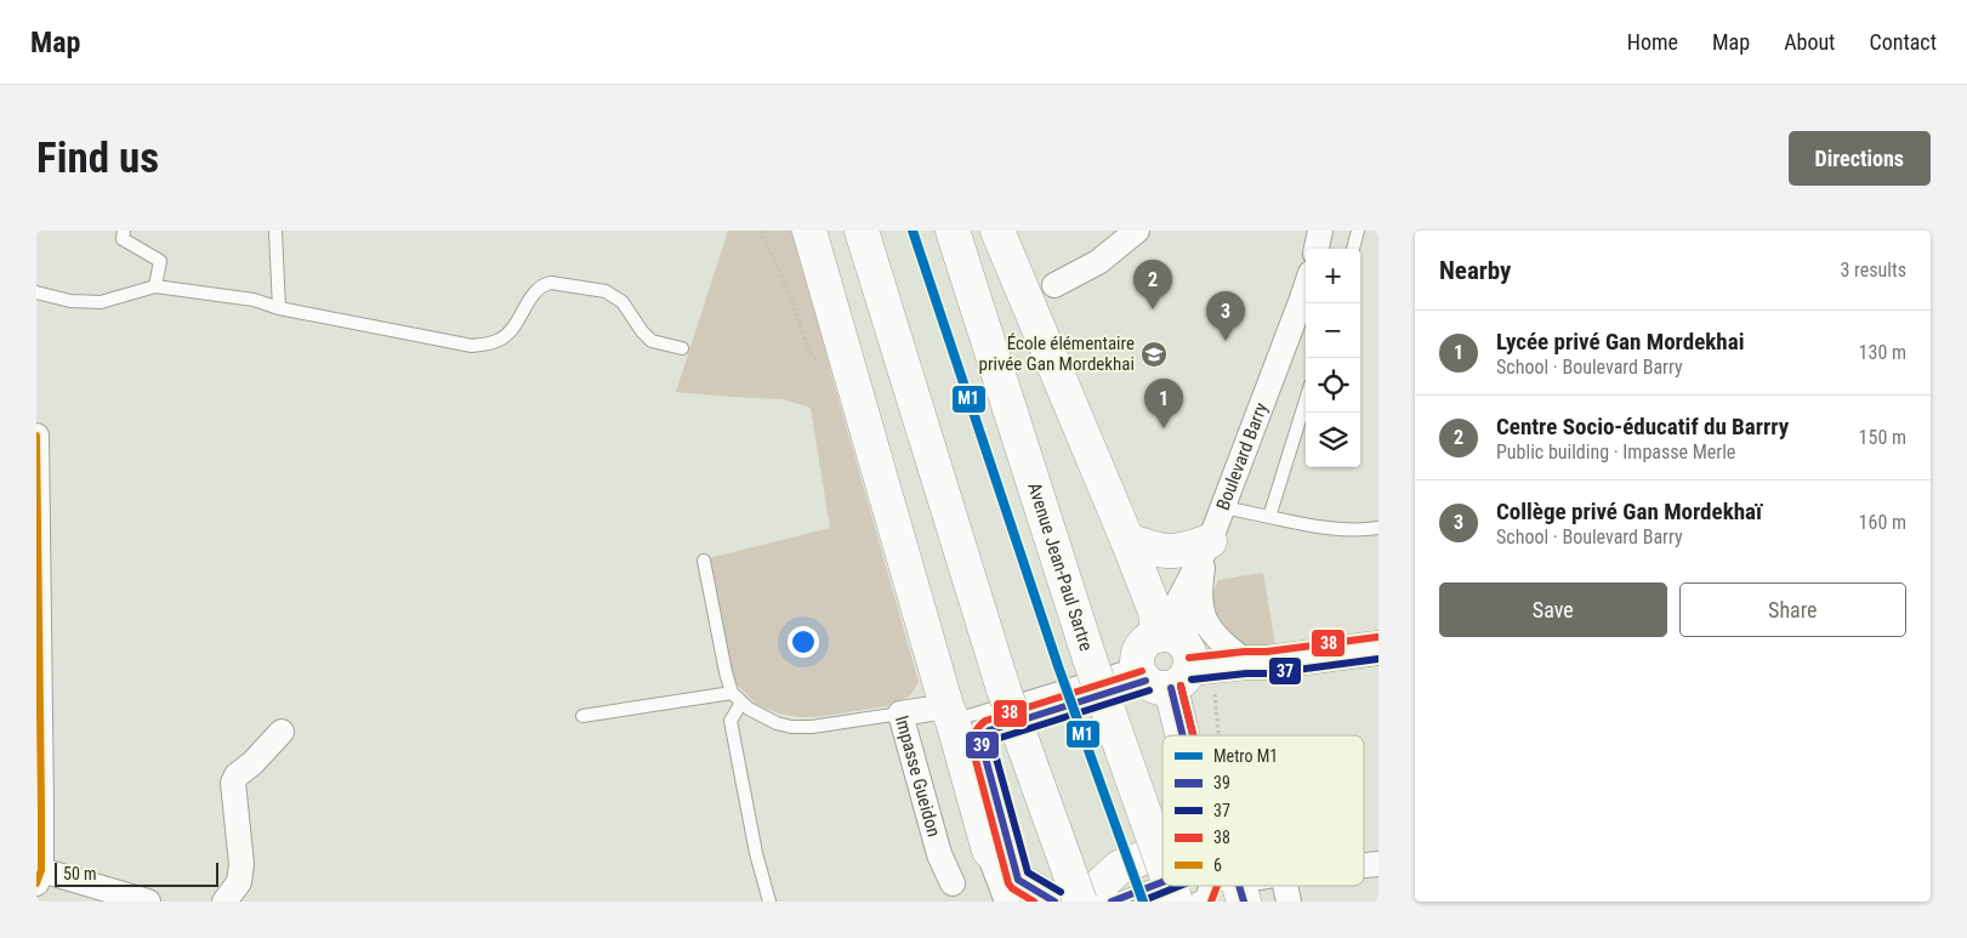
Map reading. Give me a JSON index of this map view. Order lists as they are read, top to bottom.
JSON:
{
  "streets": {
    "main road": ["Avenue Jean-Paul Sartre"],
    "street": ["Boulevard Barry", "Impasse Gueidon"]
  },
  "places": {
    "school or university": ["École élémentaire privée Gan Mordekhai"]
  },
  "lines": [
    "metro line M1",
    "transit line 6",
    "transit line 38",
    "transit line 37",
    "transit line 39"
  ],
  "legend": [
    "Metro M1",
    "39",
    "37",
    "38",
    "6"
  ],
  "scale_bar": "50 m",
  "page": {
    "header": "Map",
    "nav": [
      "Home",
      "Map",
      "About",
      "Contact"
    ],
    "buttons": [
      "Directions",
      ["Save", "Share"]
    ],
    "title": "Find us",
    "heading": ["Nearby", "3 results"],
    "map_buttons": ["+", "−"],
    "pins": ["2", "3", "1"],
    "list": [
      {
        "mark": "1",
        "name": "Lycée privé Gan Mordekhai",
        "note": "School · Boulevard Barry",
        "value": "130 m"
      },
      {
        "mark": "2",
        "name": "Centre Socio-éducatif du Barrry",
        "note": "Public building · Impasse Merle",
        "value": "150 m"
      },
      {
        "mark": "3",
        "name": "Collège privé Gan Mordekhaï",
        "note": "School · Boulevard Barry",
        "value": "160 m"
      }
    ],
    "scale": "50 m"
  }
}
